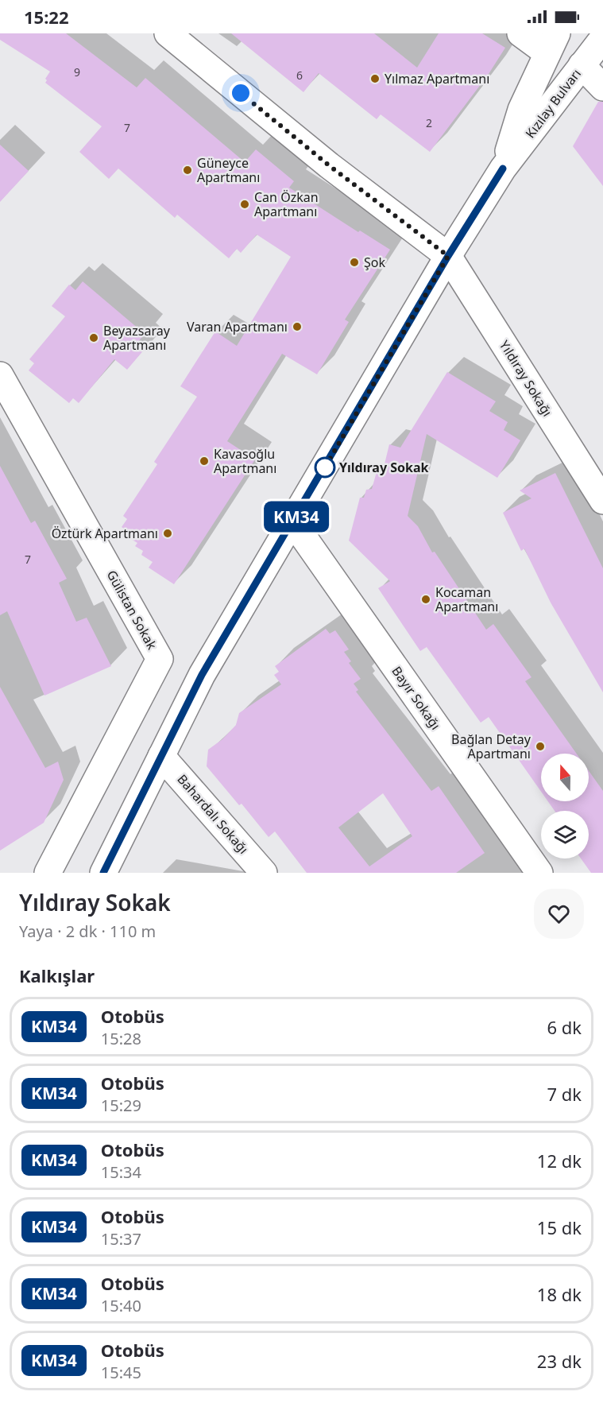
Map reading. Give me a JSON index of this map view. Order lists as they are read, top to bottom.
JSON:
{
  "streets": {
    "street": [
      "Kızılay Bulvarı",
      "Yıldıray Sokağı",
      "Gülistan Sokak",
      "Bayır Sokağı",
      "Bahardalı Sokağı"
    ]
  },
  "crossings": [
    ["Kızılay Bulvarı", "Yıldıray Sokağı"],
    ["Kızılay Bulvarı", "Bayır Sokağı"],
    ["Kızılay Bulvarı", "Bahardalı Sokağı"]
  ],
  "places": [
    "Yılmaz Apartmanı",
    "Güneyce Apartmanı",
    "Can Özkan Apartmanı",
    "Şok",
    "Varan Apartmanı",
    "Beyazsaray Apartmanı",
    "Kavasoğlu Apartmanı",
    "Yıldıray Sokak",
    "Öztürk Apartmanı",
    "Kocaman Apartmanı",
    "Bağlan Detay Apartmanı"
  ],
  "lines": ["bus line KM34"],
  "house_numbers": [
    "9",
    "6",
    "2",
    "7",
    "7"
  ],
  "north": "top",
  "page": {
    "status": "15:22",
    "on_map": "KM34",
    "heading": [
      ["Yıldıray Sokak", "Yaya · 2 dk · 110 m"],
      "Kalkışlar"
    ],
    "list": [
      {
        "mark": "KM34",
        "name": "Otobüs",
        "note": "15:28",
        "value": "6 dk"
      },
      {
        "mark": "KM34",
        "name": "Otobüs",
        "note": "15:29",
        "value": "7 dk"
      },
      {
        "mark": "KM34",
        "name": "Otobüs",
        "note": "15:34",
        "value": "12 dk"
      },
      {
        "mark": "KM34",
        "name": "Otobüs",
        "note": "15:37",
        "value": "15 dk"
      },
      {
        "mark": "KM34",
        "name": "Otobüs",
        "note": "15:40",
        "value": "18 dk"
      },
      {
        "mark": "KM34",
        "name": "Otobüs",
        "note": "15:45",
        "value": "23 dk"
      }
    ]
  }
}
